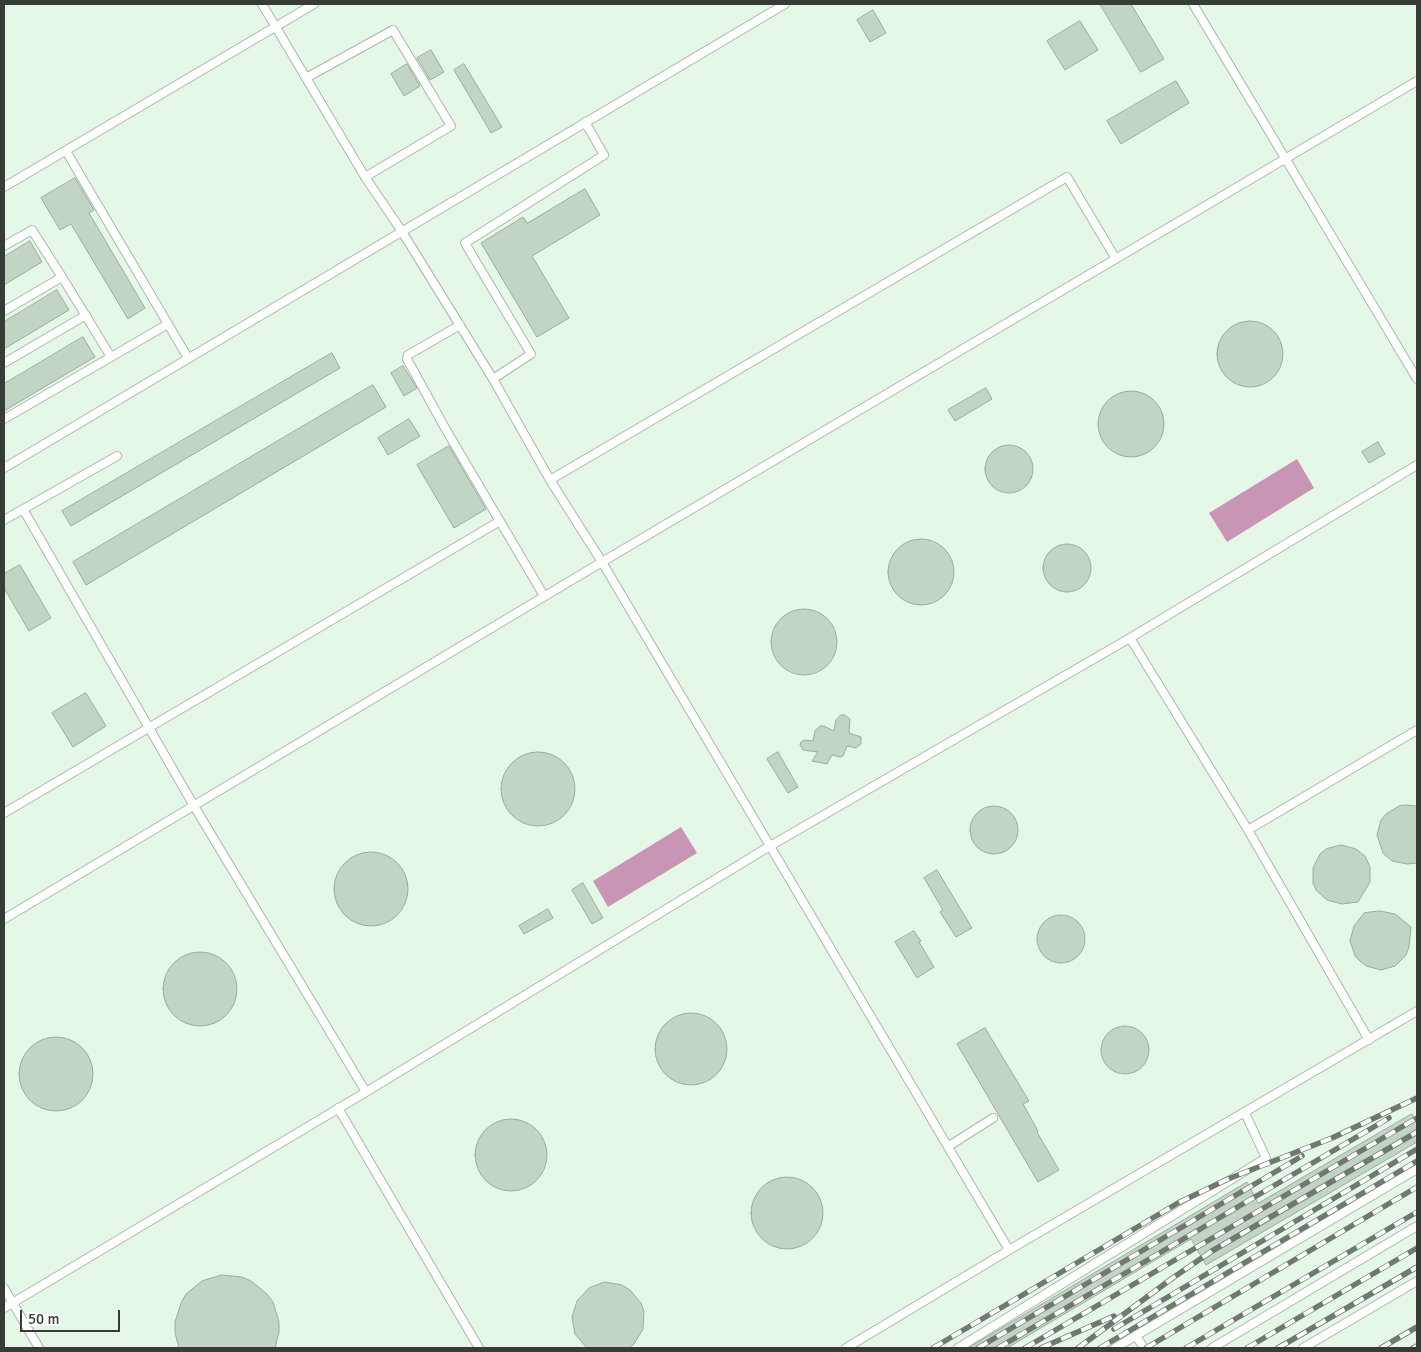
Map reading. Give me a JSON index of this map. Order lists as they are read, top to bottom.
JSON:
{
  "scale_bar": "50 m"
}
